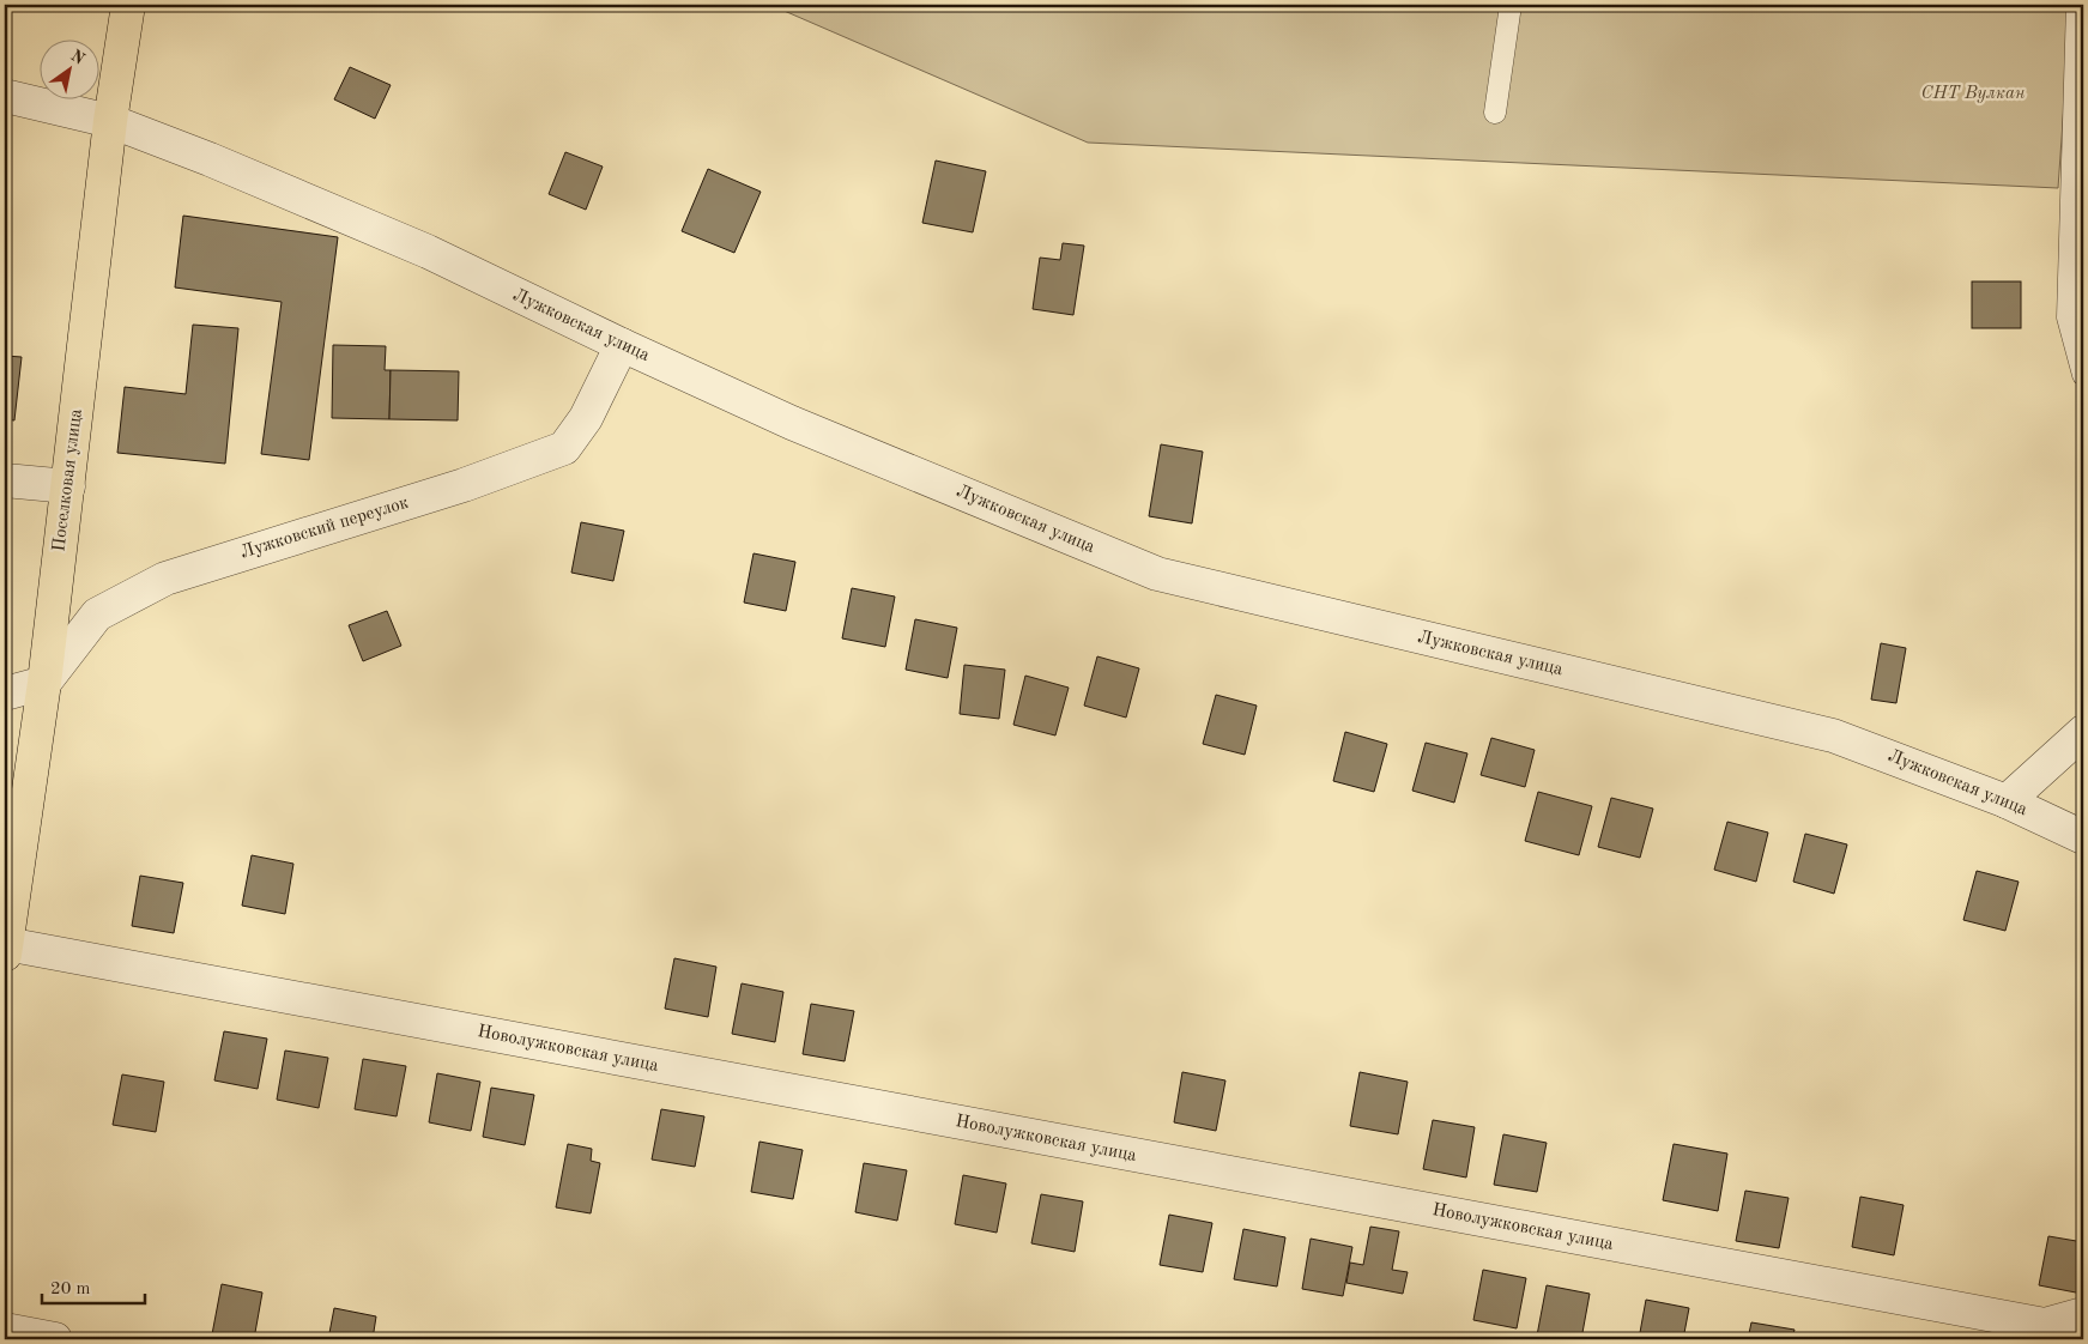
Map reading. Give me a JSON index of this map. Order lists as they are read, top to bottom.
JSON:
{
  "streets": {
    "highway": ["Поселковая улица"],
    "street": ["Лужковская улица", "Лужковский переулок", "Новолужковская улица"]
  },
  "crossings": [
    ["Лужковская улица", "Поселковая улица"],
    ["Лужковская улица", "Лужковский переулок"],
    ["Поселковая улица", "Лужковский переулок"],
    ["Поселковая улица", "Новолужковская улица"]
  ],
  "parks": ["СНТ Вулкан"],
  "scale_bar": "20 m",
  "north": "top right"
}
